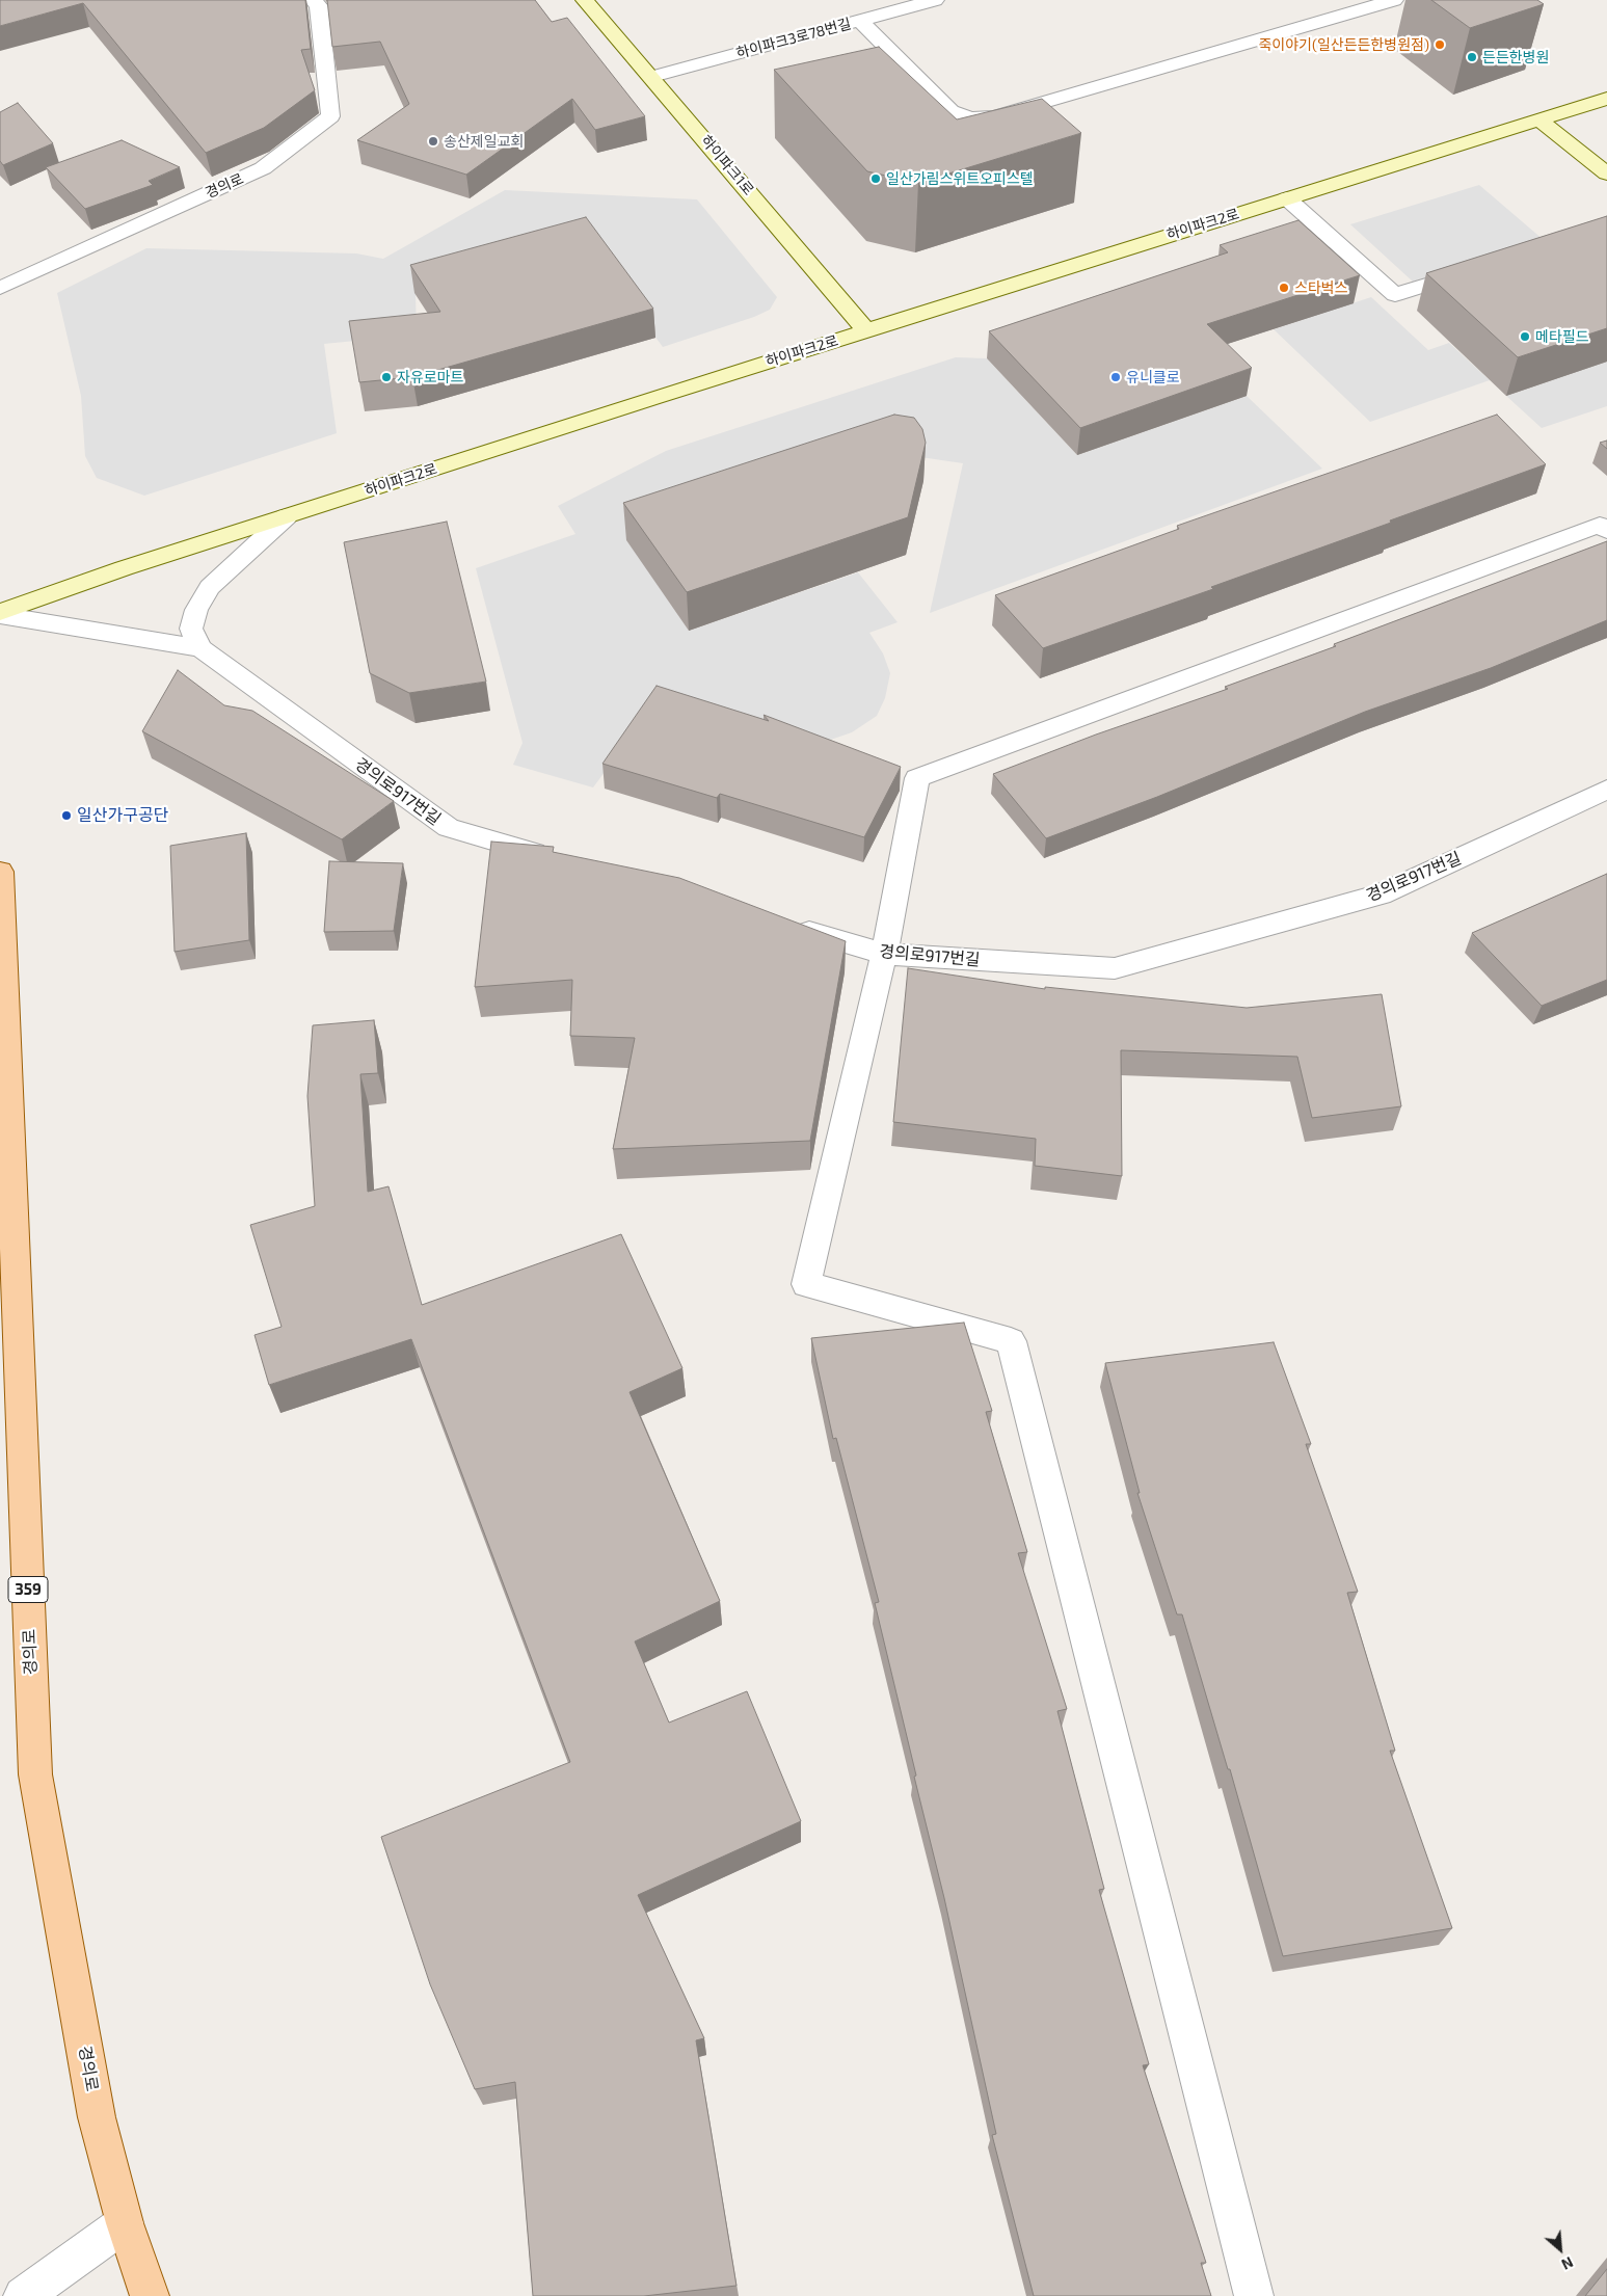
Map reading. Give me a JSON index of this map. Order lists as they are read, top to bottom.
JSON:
{
  "streets": {
    "main road": ["경의로", "359"],
    "street": [
      "하이파크3로78번길",
      "하이파크1로",
      "하이파크2로",
      "경의로917번길"
    ]
  },
  "crossings": [
    ["하이파크3로78번길", "하이파크1로"],
    ["하이파크1로", "하이파크2로"]
  ],
  "places": [
    "죽이야기(일산든든한병원점)",
    "든든한병원",
    "송산제일교회",
    "일산가림스위트오피스텔",
    "스타벅스",
    "메타필드",
    "자유로마트",
    "유니클로",
    "일산가구공단"
  ],
  "north": "bottom right"
}
